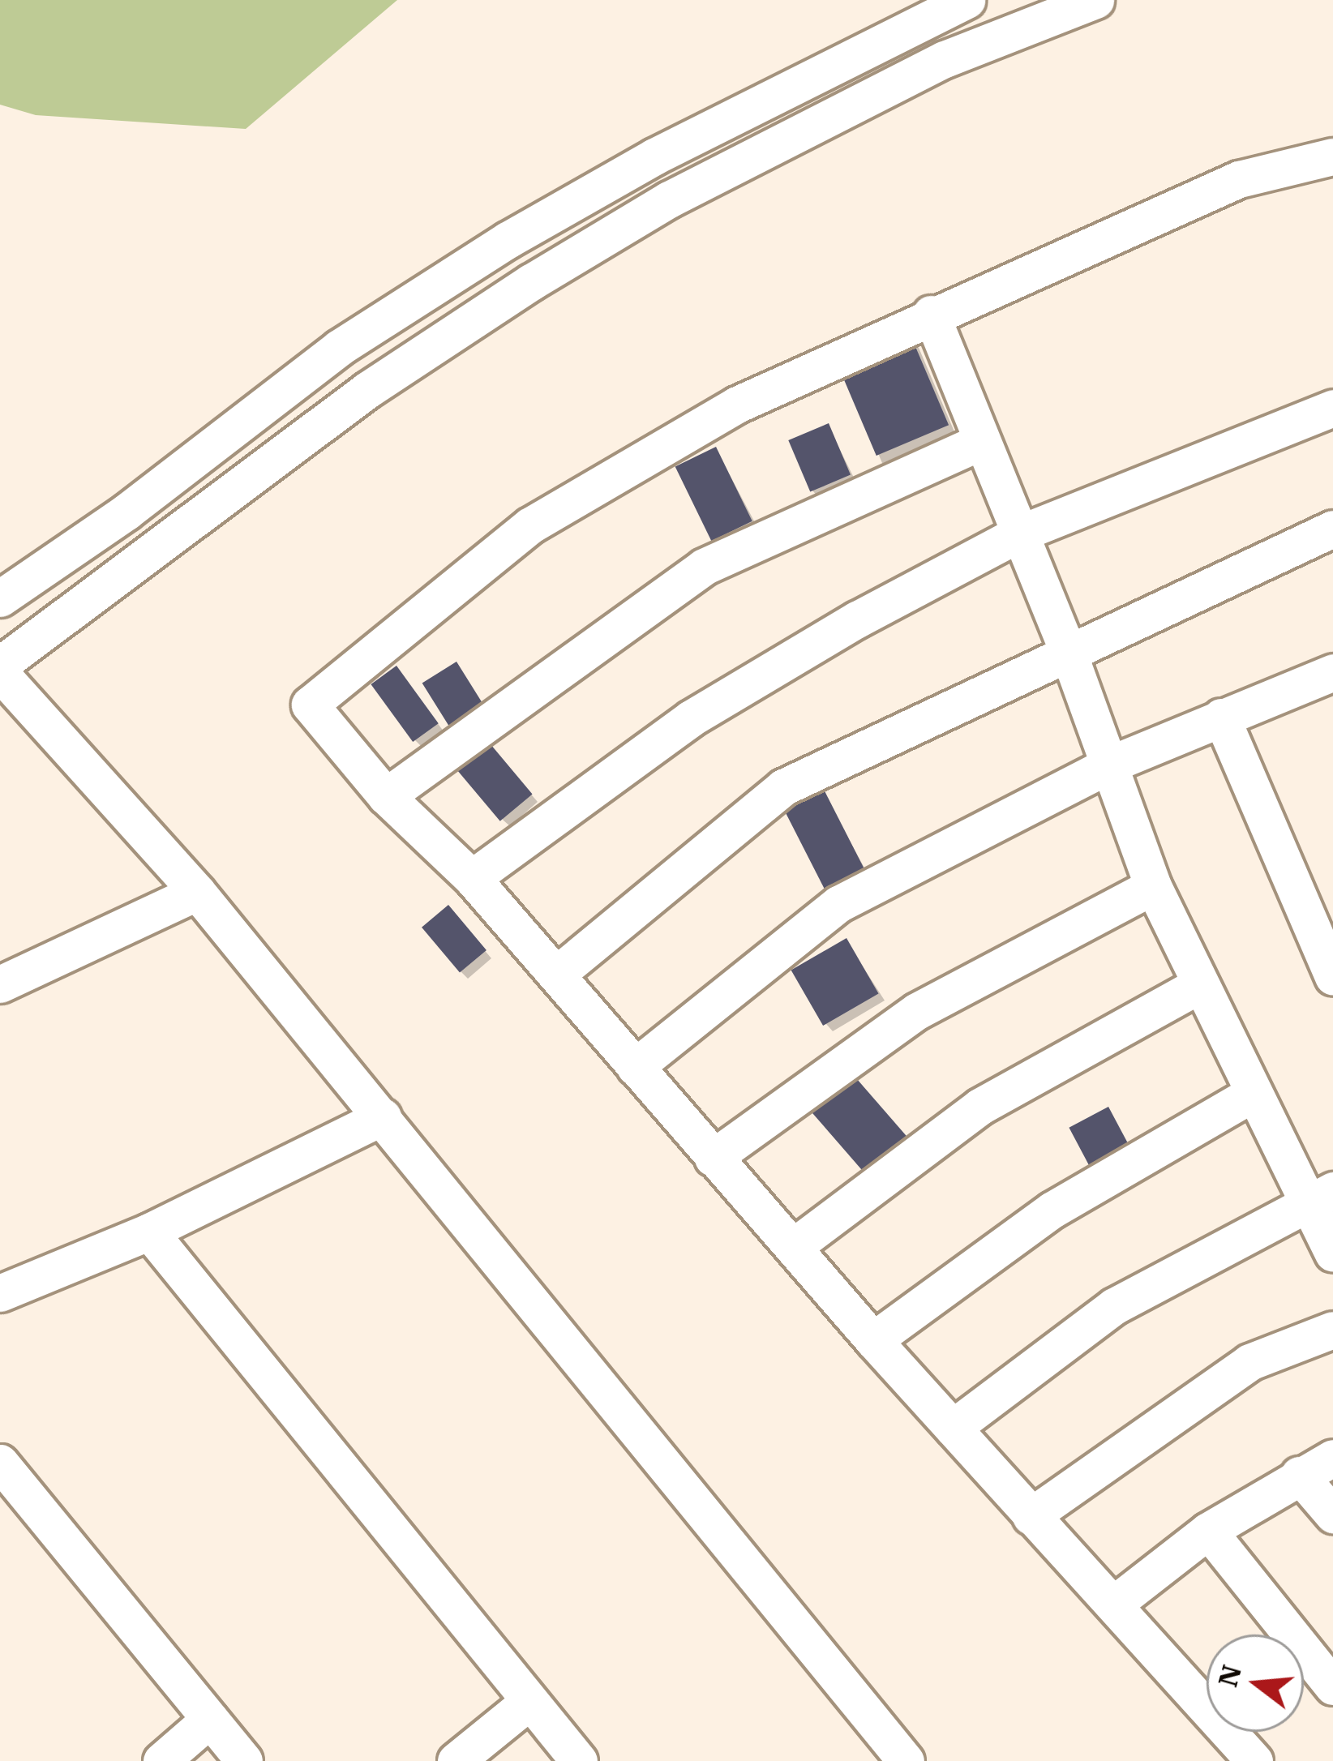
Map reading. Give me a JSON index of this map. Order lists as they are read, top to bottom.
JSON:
{
  "north": "left"
}
